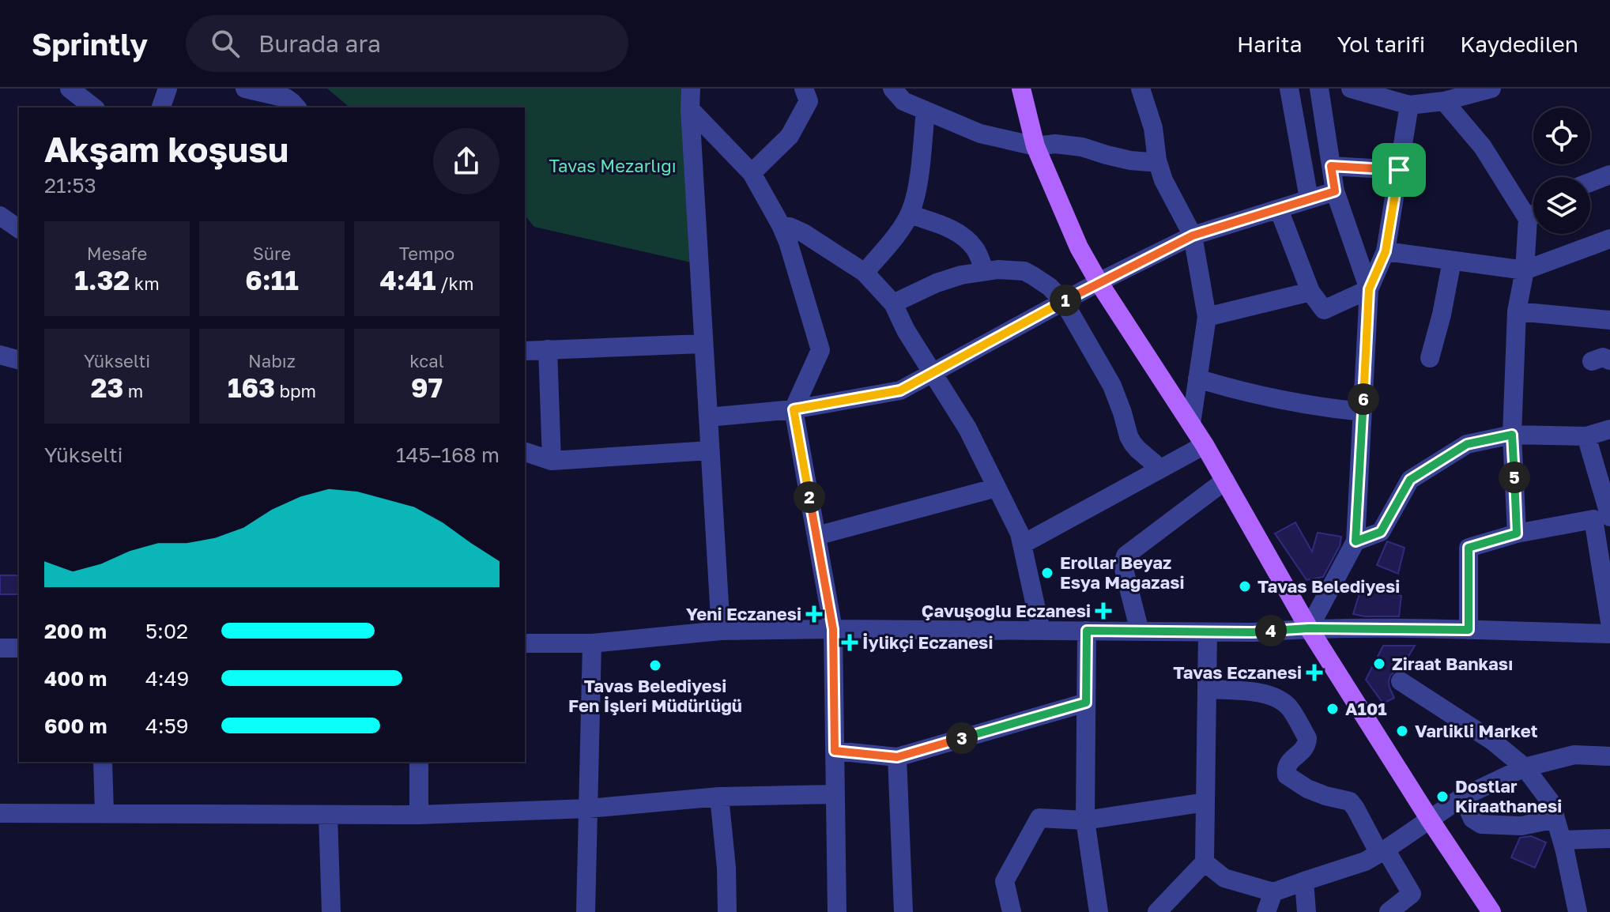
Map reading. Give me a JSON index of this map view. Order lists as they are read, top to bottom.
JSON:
{
  "parks": ["Tavas Mezarlığı"],
  "places": {
    "other": [
      "Erollar Beyaz Esya Magazasi",
      "Tavas Belediyesi",
      "Ziraat Bankası",
      "Tavas Belediyesi Fen İşleri Müdürlüğü",
      "A101",
      "Varlikli Market",
      "Dostlar Kiraathanesi"
    ],
    "health": [
      "Çavuşoğlu Eczanesi",
      "Yeni Eczanesi",
      "İylikçi Eczanesi",
      "Tavas Eczanesi"
    ]
  },
  "page": {
    "header": "Sprintly",
    "search": "Burada ara",
    "nav": ["Harita", "Yol tarifi", "Kaydedilen"],
    "heading": ["Akşam koşusu", "21:53"],
    "stats": [
      ["Mesafe", "1.32 km"],
      ["Süre", "6:11"],
      ["Tempo", "4:41 /km"],
      ["Yükselti", "23 m"],
      ["Nabız", "163 bpm"],
      ["kcal", "97"]
    ],
    "pins": [
      "1",
      "6",
      "5",
      "2",
      "4",
      "3"
    ],
    "chart": ["Yükselti", "145–168 m"],
    "list": [
      {
        "name": "200 m",
        "note": "5:02"
      },
      {
        "name": "400 m",
        "note": "4:49"
      },
      {
        "name": "600 m",
        "note": "4:59"
      }
    ]
  }
}
